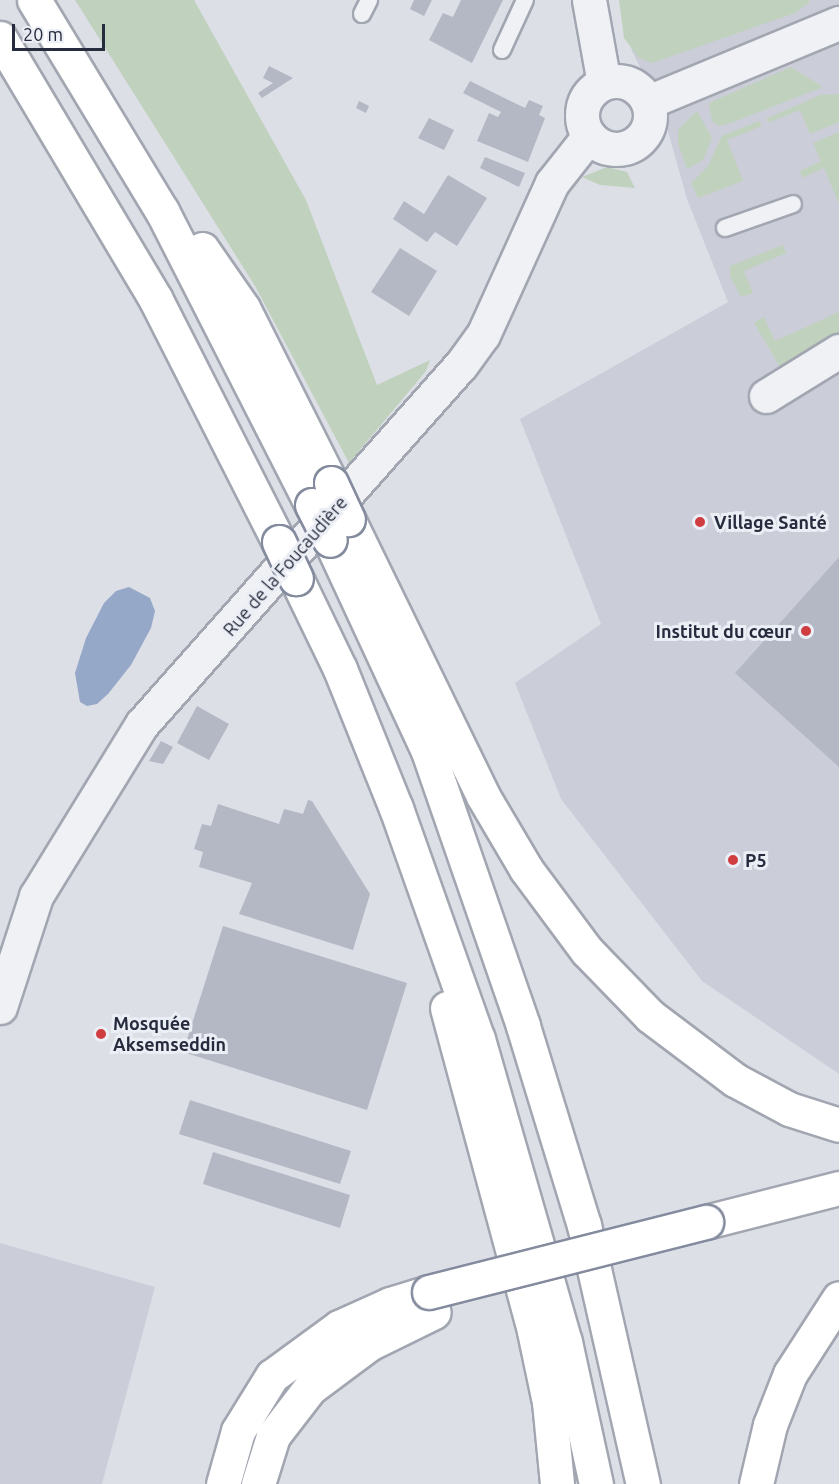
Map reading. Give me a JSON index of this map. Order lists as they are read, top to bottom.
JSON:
{
  "streets": {
    "street": ["Rue de la Foucaudière"]
  },
  "places": [
    "Village Santé",
    "Institut du cœur",
    "P5",
    "Mosquée Aksemseddin"
  ],
  "scale_bar": "20 m"
}
